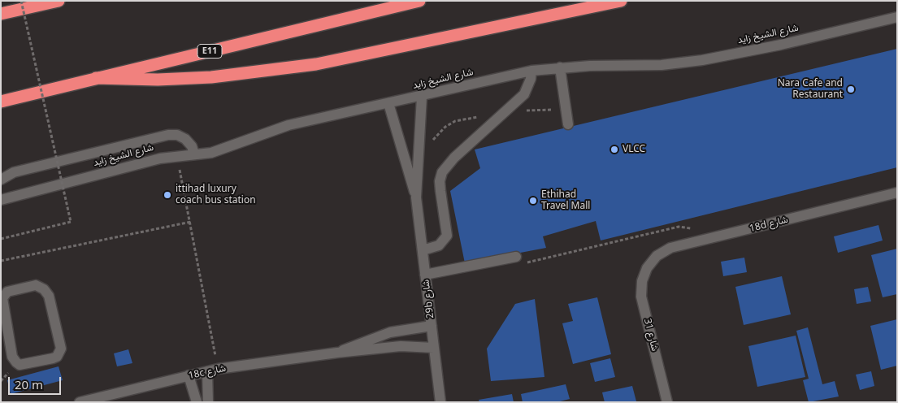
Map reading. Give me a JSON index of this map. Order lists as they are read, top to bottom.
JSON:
{
  "streets": {
    "highway": ["E11"],
    "street": [
      "شارع الشيخ زايد",
      "18d شارع",
      "29b شارع",
      "شارع 31",
      "18c شارع"
    ]
  },
  "crossings": [
    ["شارع الشيخ زايد", "29b شارع"],
    ["18d شارع", "شارع 31"],
    ["29b شارع", "18c شارع"]
  ],
  "places": [
    "Nara Cafe and Restaurant",
    "VLCC",
    "ittihad luxury coach bus station",
    "Ethihad Travel Mall"
  ],
  "scale_bar": "20 m"
}
